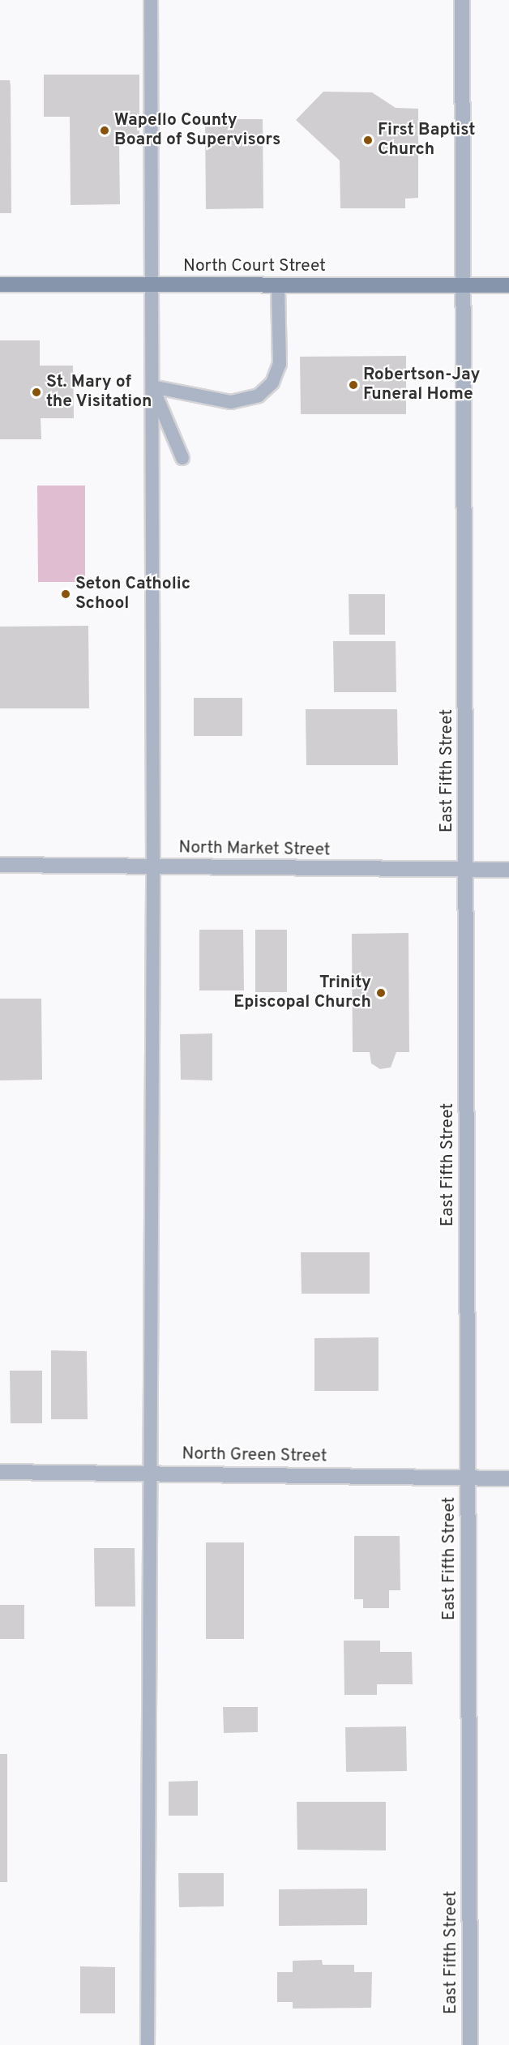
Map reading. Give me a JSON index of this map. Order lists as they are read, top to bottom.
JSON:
{
  "streets": {
    "main road": ["North Court Street"],
    "street": ["East Fifth Street", "North Market Street", "North Green Street"]
  },
  "crossings": [
    ["North Court Street", "East Fifth Street"],
    ["East Fifth Street", "North Market Street"],
    ["East Fifth Street", "North Green Street"]
  ],
  "places": [
    "Wapello County Board of Supervisors",
    "First Baptist Church",
    "Robertson-Jay Funeral Home",
    "St. Mary of the Visitation",
    "Seton Catholic School",
    "Trinity Episcopal Church"
  ]
}
